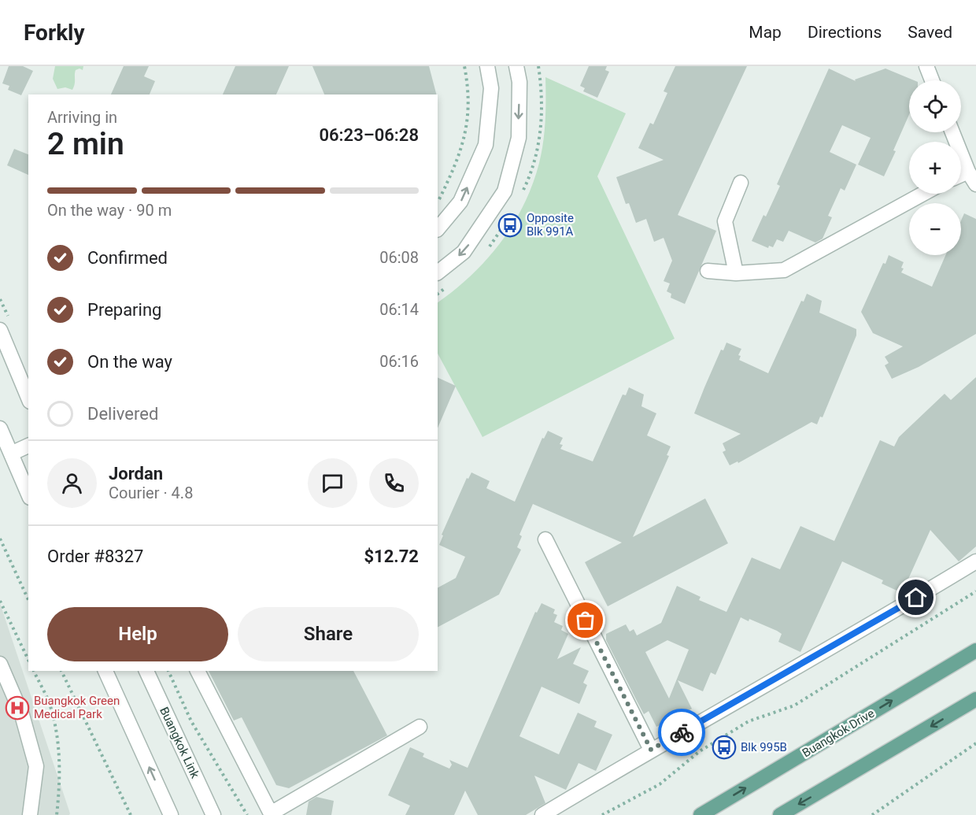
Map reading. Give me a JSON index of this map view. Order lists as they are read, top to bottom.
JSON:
{
  "streets": {
    "main road": ["Buangkok Drive"],
    "street": ["Buangkok Link"]
  },
  "places": {
    "bus stop": ["Opposite Blk 991A", "Blk 995B"],
    "hospital": ["Buangkok Green Medical Park"]
  },
  "page": {
    "header": "Forkly",
    "nav": ["Map", "Directions", "Saved"],
    "map_buttons": ["+", "−"],
    "heading": ["2 min", "Arriving in", "06:23–06:28"],
    "panel": [
      "Jordan",
      "Courier · 4.8",
      "Order #8327",
      "$12.72"
    ],
    "bar": "On the way · 90 m",
    "list": [
      ["Confirmed", "06:08"],
      ["Preparing", "06:14"],
      ["On the way", "06:16"],
      "Delivered"
    ],
    "buttons": ["Help", "Share"]
  }
}
